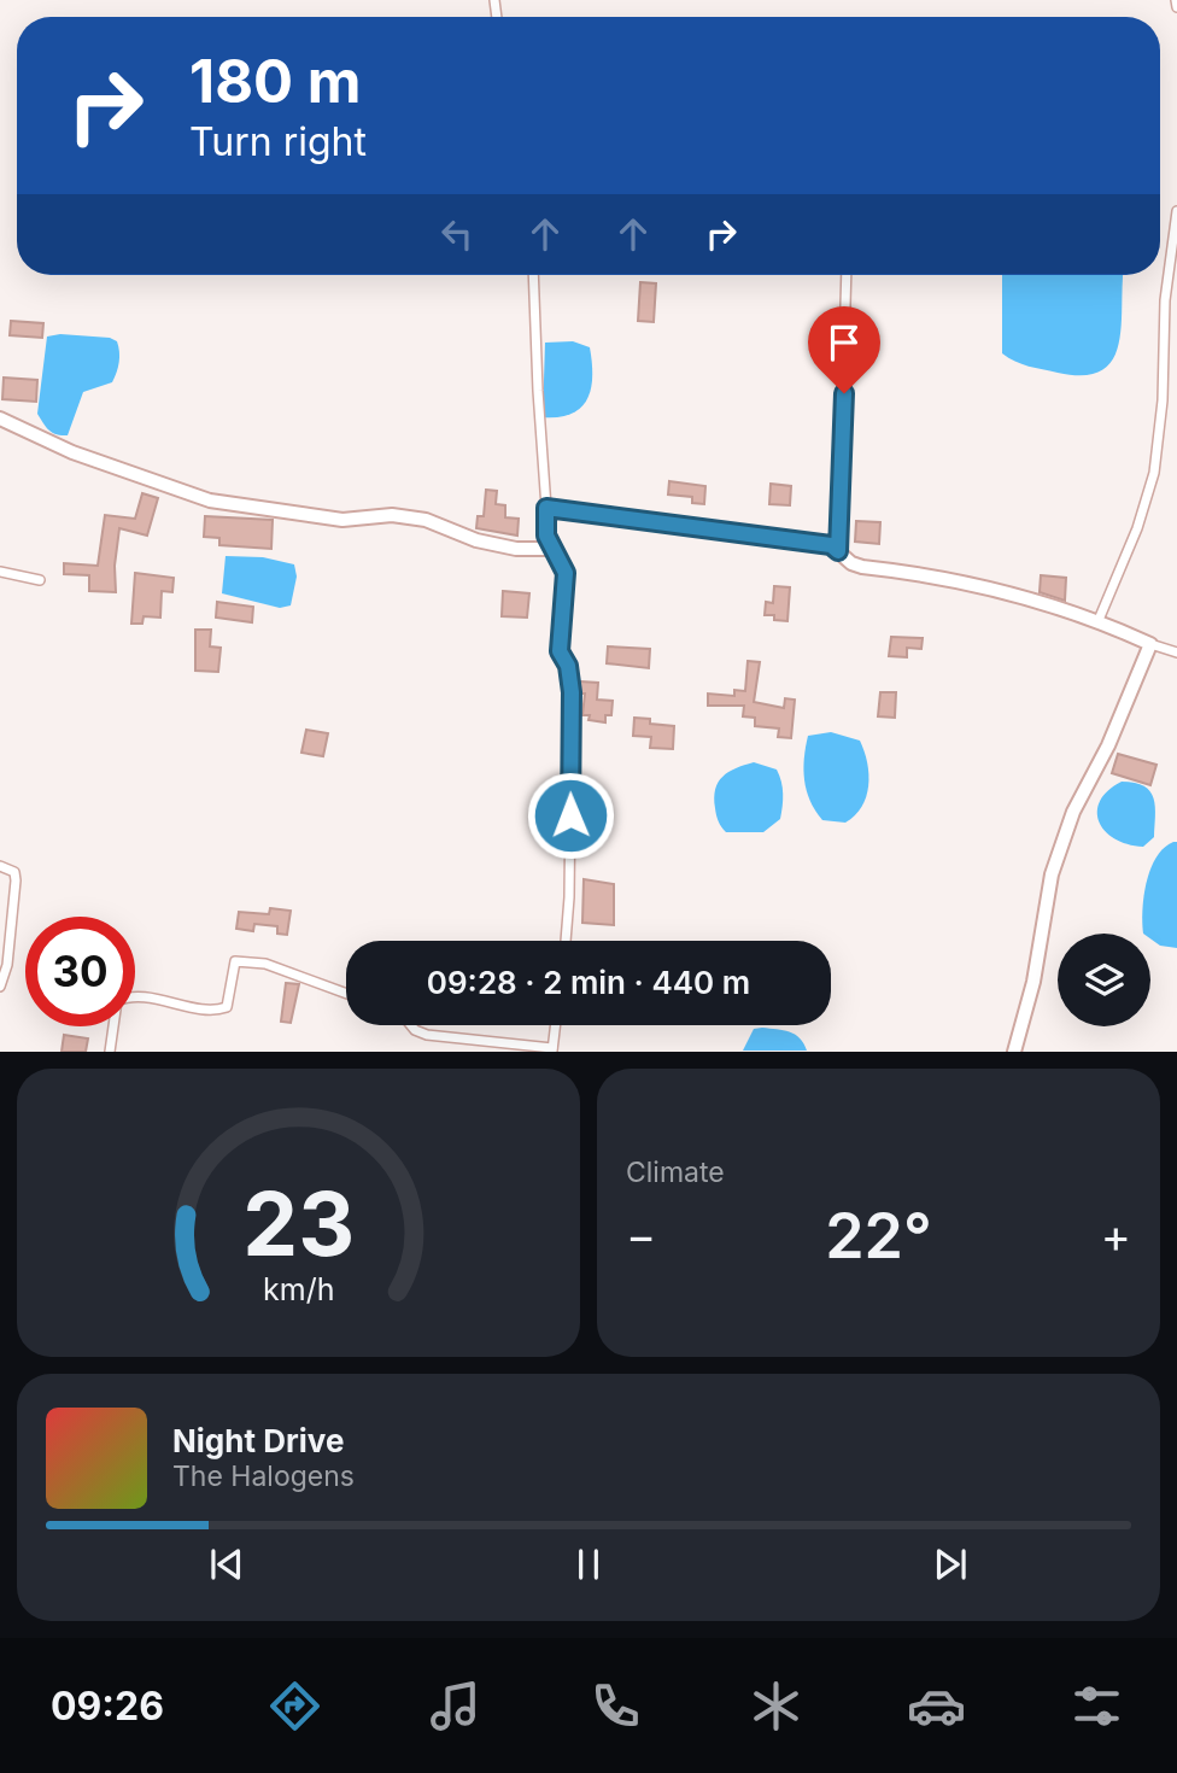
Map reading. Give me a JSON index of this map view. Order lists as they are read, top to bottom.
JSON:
{
  "page": {
    "turn": ["180 m", "Turn right"],
    "limit": "30",
    "trip": "09:28 · 2 min · 440 m",
    "tile": "Climate",
    "heat": ["−", "22°", "+"],
    "song": ["Night Drive", "The Halogens"],
    "tabs": "09:26",
    "gauge": ["23", "km/h"]
  }
}
